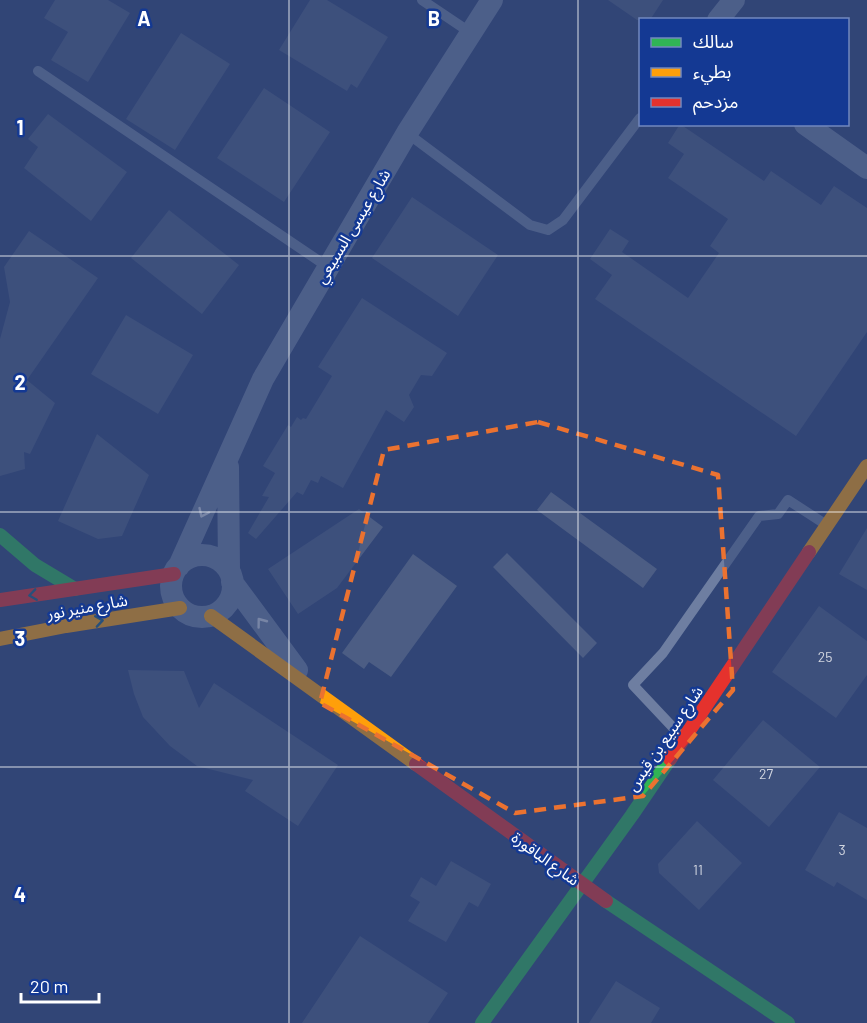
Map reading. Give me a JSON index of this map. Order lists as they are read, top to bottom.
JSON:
{
  "streets": {
    "street": [
      "شارع عيسى السبيعي",
      "شارع منير نور",
      "شارع سبيع بن قيس",
      "شارع الباقورة"
    ]
  },
  "crossings": [
    ["شارع عيسى السبيعي", "شارع منير نور"],
    ["شارع عيسى السبيعي", "شارع الباقورة"],
    ["شارع منير نور", "شارع الباقورة"],
    ["شارع سبيع بن قيس", "شارع الباقورة"]
  ],
  "house_numbers": [
    "25",
    "27",
    "3",
    "11"
  ],
  "legend": ["سالك", "بطيء", "مزدحم"],
  "scale_bar": "20 m",
  "grid": {
    "columns": ["A", "B"],
    "rows": [
      "1",
      "2",
      "3",
      "4"
    ]
  }
}
